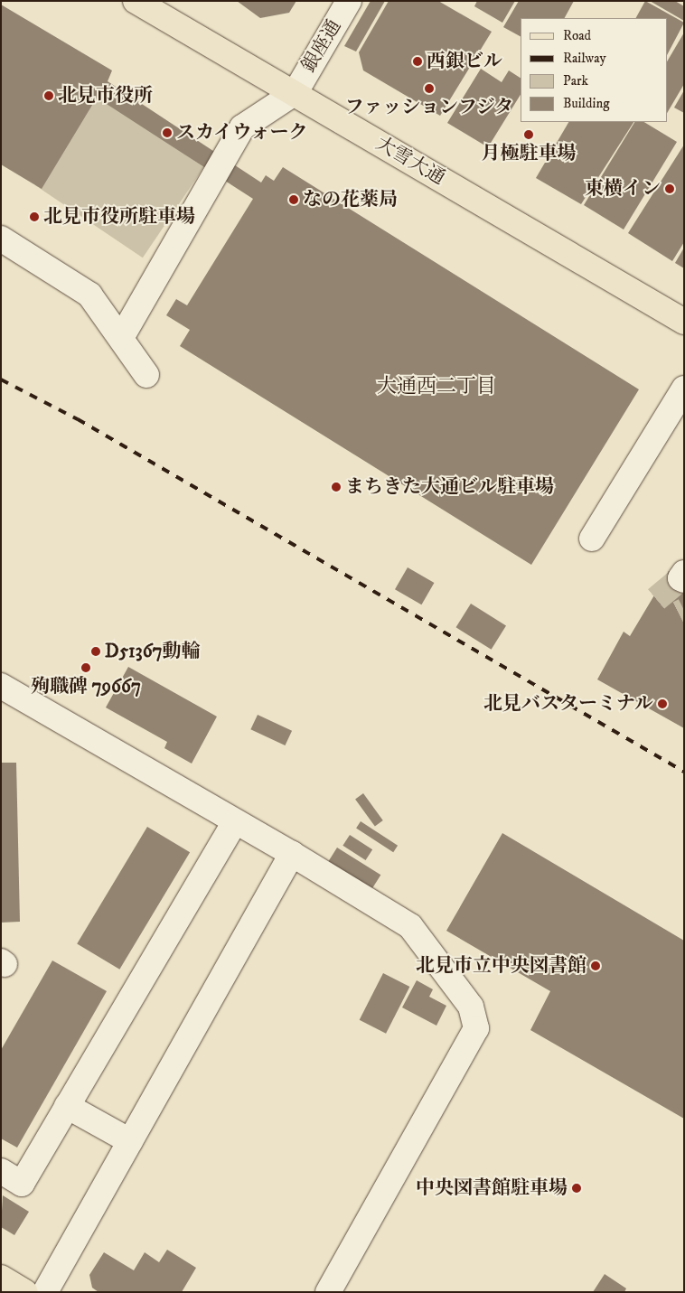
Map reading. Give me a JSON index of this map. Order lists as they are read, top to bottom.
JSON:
{
  "streets": {
    "main road": ["大雪大通"],
    "street": ["銀座通"]
  },
  "crossings": [
    ["銀座通", "大雪大通"]
  ],
  "districts": ["大通西二丁目"],
  "places": [
    "西銀ビル",
    "ファッションフジタ",
    "北見市役所",
    "スカイウォーク",
    "月極駐車場",
    "東横イン",
    "なの花薬局",
    "北見市役所駐車場",
    "まちきた大通ビル駐車場",
    "D51367動輪",
    "殉職碑 79667",
    "北見バスターミナル",
    "北見市立中央図書館",
    "中央図書館駐車場"
  ],
  "legend": [
    "Road",
    "Railway",
    "Park",
    "Building"
  ]
}
